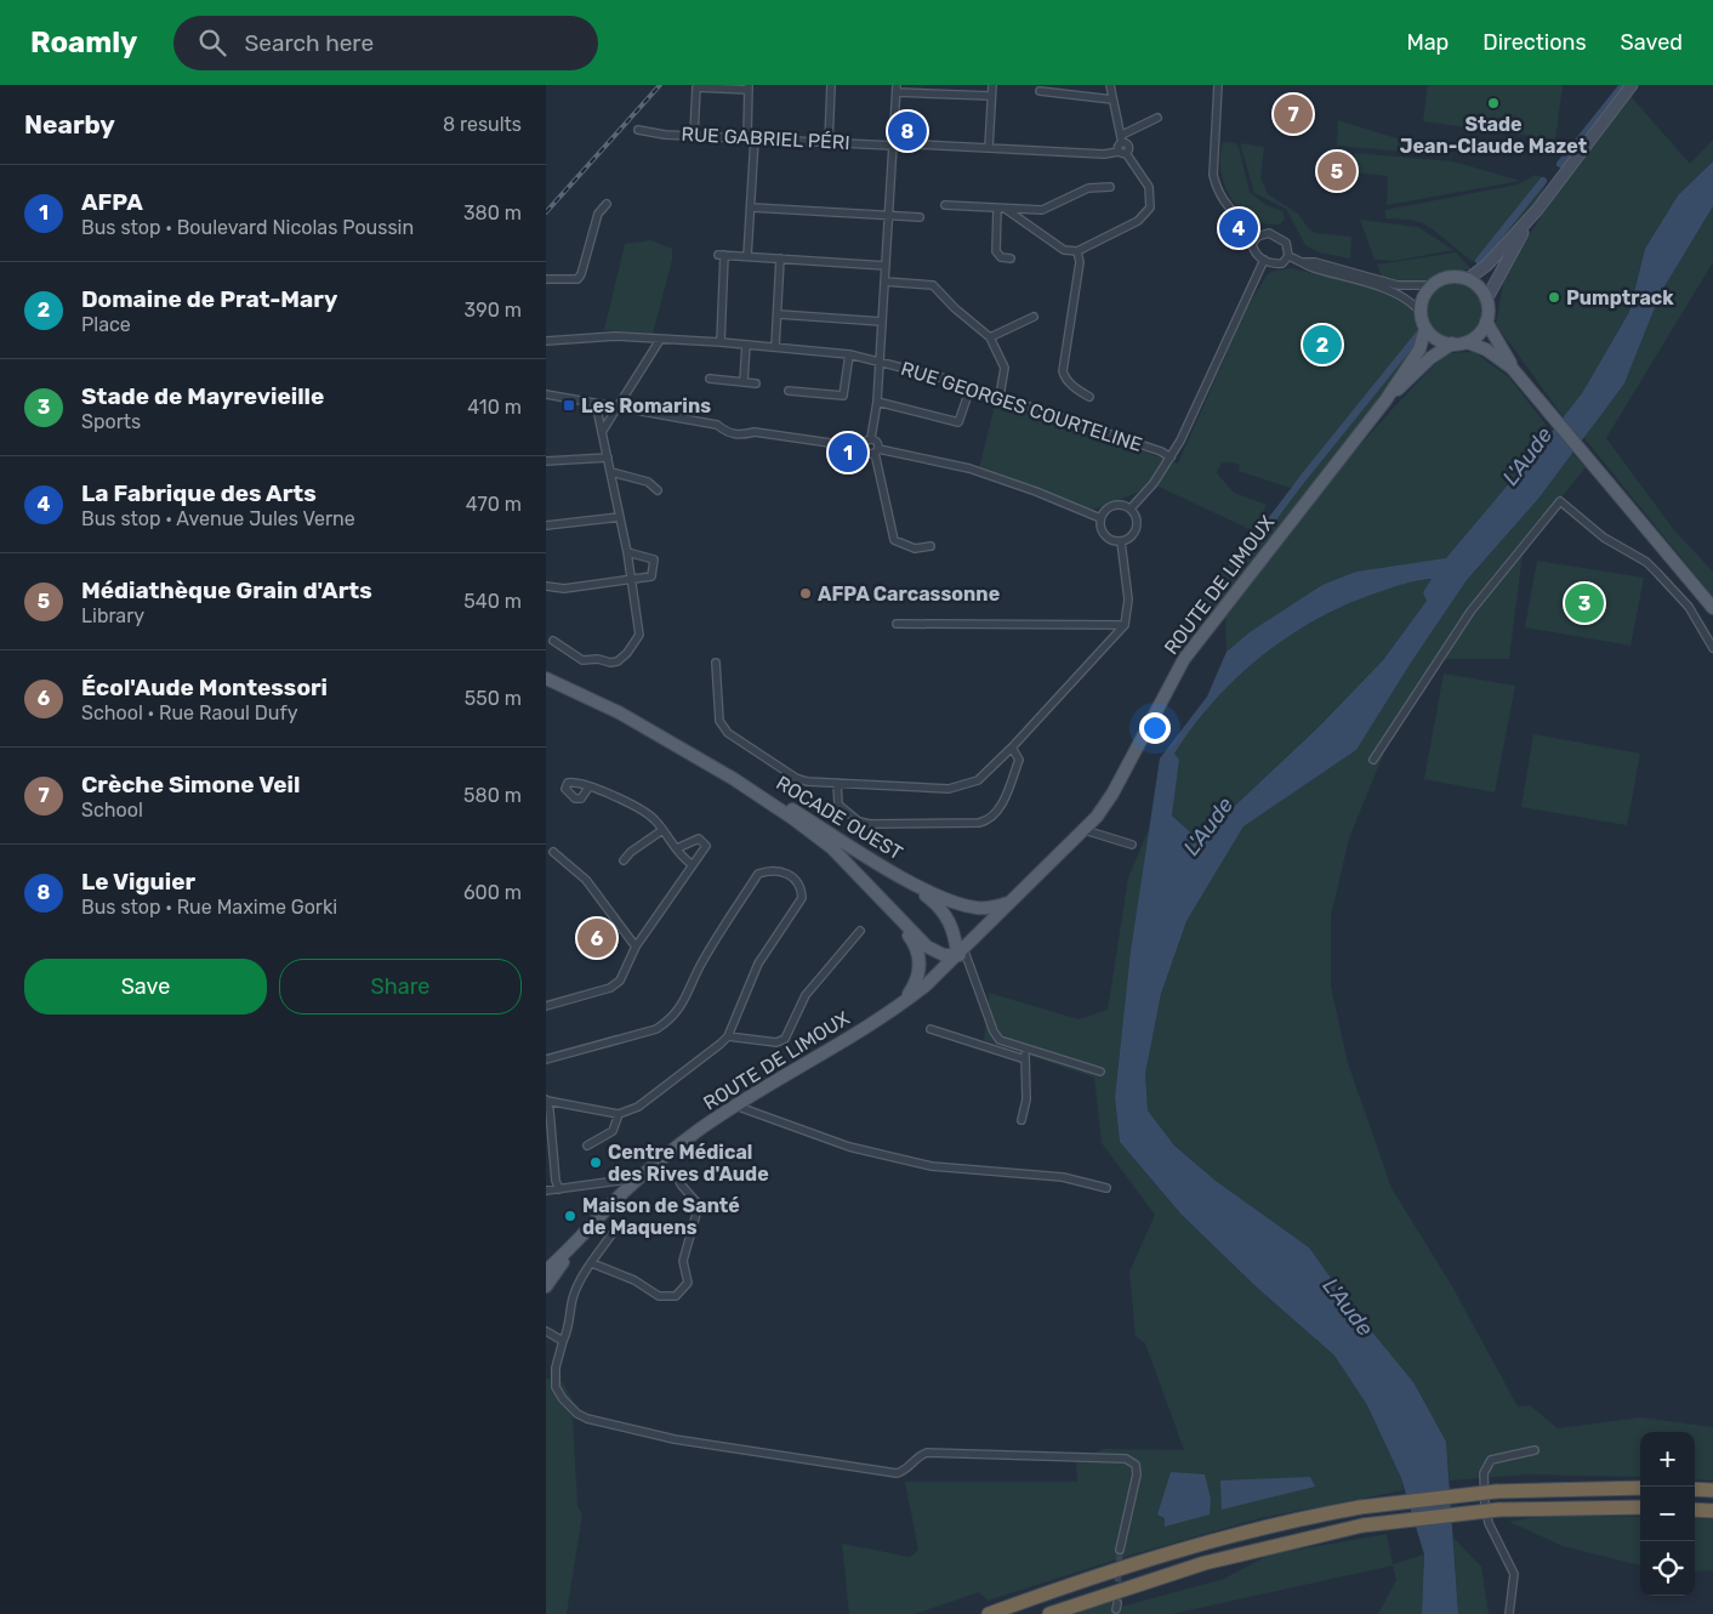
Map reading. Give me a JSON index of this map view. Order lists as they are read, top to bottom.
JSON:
{
  "streets": {
    "main road": ["ROUTE DE LIMOUX", "ROCADE OUEST"],
    "street": ["RUE GABRIEL PÉRI", "RUE GEORGES COURTELINE"]
  },
  "crossings": [
    ["ROUTE DE LIMOUX", "ROCADE OUEST"]
  ],
  "water": ["L'Aude"],
  "places": {
    "other": [
      "Stade Jean-Claude Mazet",
      "Pumptrack",
      "AFPA Carcassonne",
      "Centre Médical des Rives d'Aude",
      "Maison de Santé de Maquens"
    ],
    "transit": ["Les Romarins"]
  },
  "page": {
    "header": "Roamly",
    "search": "Search here",
    "nav": ["Map", "Directions", "Saved"],
    "heading": ["Nearby", "8 results"],
    "pins": [
      "7",
      "8",
      "5",
      "4",
      "2",
      "1",
      "3",
      "6"
    ],
    "list": [
      {
        "mark": "1",
        "name": "AFPA",
        "note": "Bus stop · Boulevard Nicolas Poussin",
        "value": "380 m"
      },
      {
        "mark": "2",
        "name": "Domaine de Prat-Mary",
        "note": "Place",
        "value": "390 m"
      },
      {
        "mark": "3",
        "name": "Stade de Mayrevieille",
        "note": "Sports",
        "value": "410 m"
      },
      {
        "mark": "4",
        "name": "La Fabrique des Arts",
        "note": "Bus stop · Avenue Jules Verne",
        "value": "470 m"
      },
      {
        "mark": "5",
        "name": "Médiathèque Grain d'Arts",
        "note": "Library",
        "value": "540 m"
      },
      {
        "mark": "6",
        "name": "Écol'Aude Montessori",
        "note": "School · Rue Raoul Dufy",
        "value": "550 m"
      },
      {
        "mark": "7",
        "name": "Crèche Simone Veil",
        "note": "School",
        "value": "580 m"
      },
      {
        "mark": "8",
        "name": "Le Viguier",
        "note": "Bus stop · Rue Maxime Gorki",
        "value": "600 m"
      }
    ],
    "buttons": ["Save", "Share"],
    "map_buttons": ["+", "−"]
  }
}
